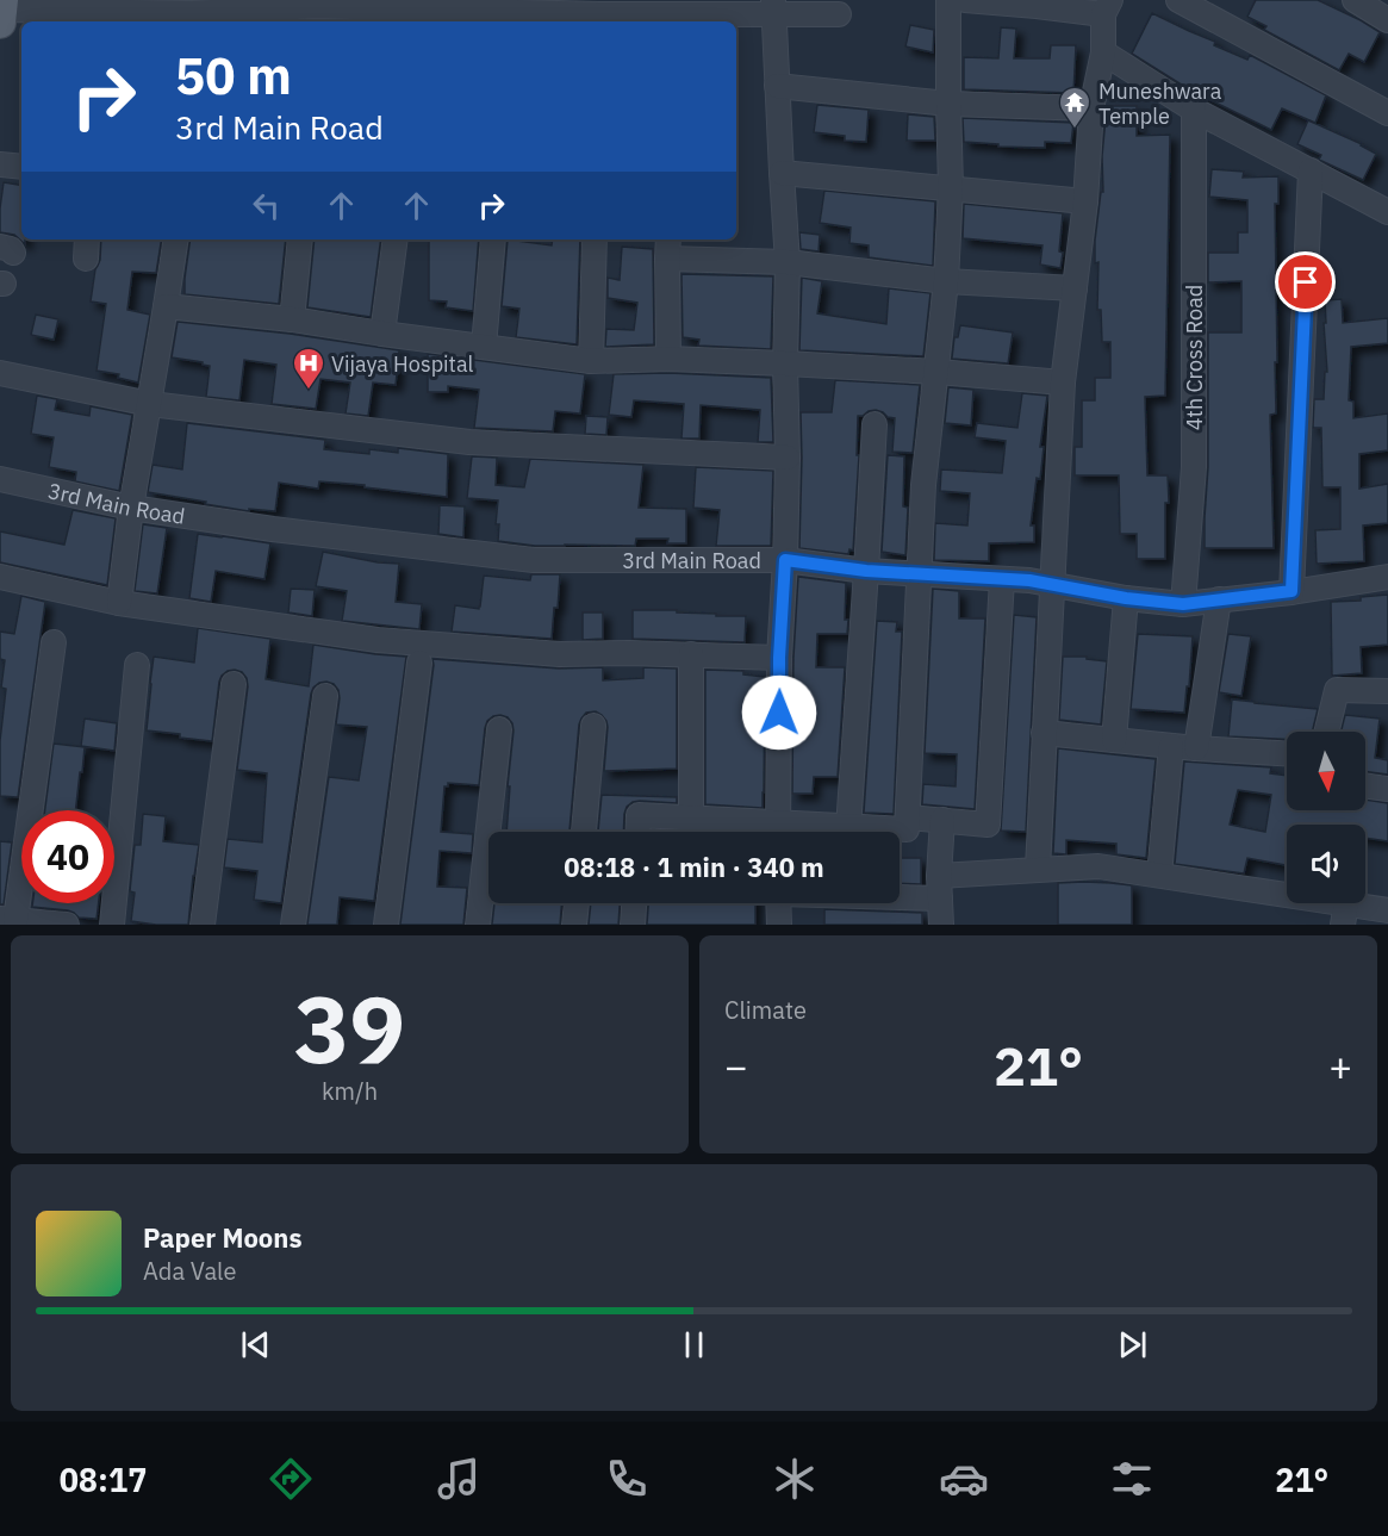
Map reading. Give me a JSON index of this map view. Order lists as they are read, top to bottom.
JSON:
{
  "streets": {
    "street": ["4th Cross Road", "3rd Main Road"]
  },
  "crossings": [
    ["4th Cross Road", "3rd Main Road"]
  ],
  "places": {
    "temple": ["Muneshwara Temple"],
    "hospital": ["Vijaya Hospital"]
  },
  "north": "bottom",
  "page": {
    "turn": ["50 m", "3rd Main Road"],
    "limit": "40",
    "trip": "08:18 · 1 min · 340 m",
    "tile": [
      ["39", "km/h"],
      "Climate"
    ],
    "heat": ["−", "21°", "+"],
    "song": ["Paper Moons", "Ada Vale"],
    "tabs": ["08:17", "21°"]
  }
}
